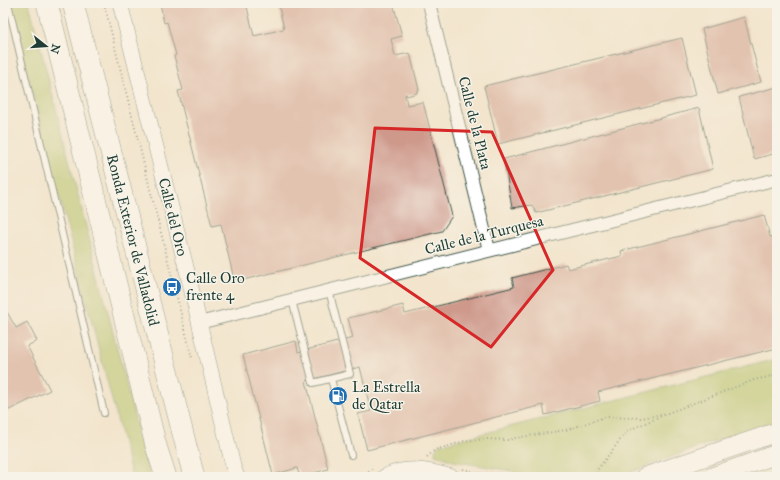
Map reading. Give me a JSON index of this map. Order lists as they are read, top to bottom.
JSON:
{
  "streets": {
    "highway": ["Ronda Exterior de Valladolid"],
    "street": ["Calle de la Plata", "Calle del Oro", "Calle de la Turquesa"]
  },
  "crossings": [
    ["Calle de la Plata", "Calle de la Turquesa"],
    ["Calle del Oro", "Calle de la Turquesa"]
  ],
  "places": {
    "bus stop": ["Calle Oro frente 4"],
    "fuel station": ["La Estrella de Qatar"]
  },
  "north": "right"
}
